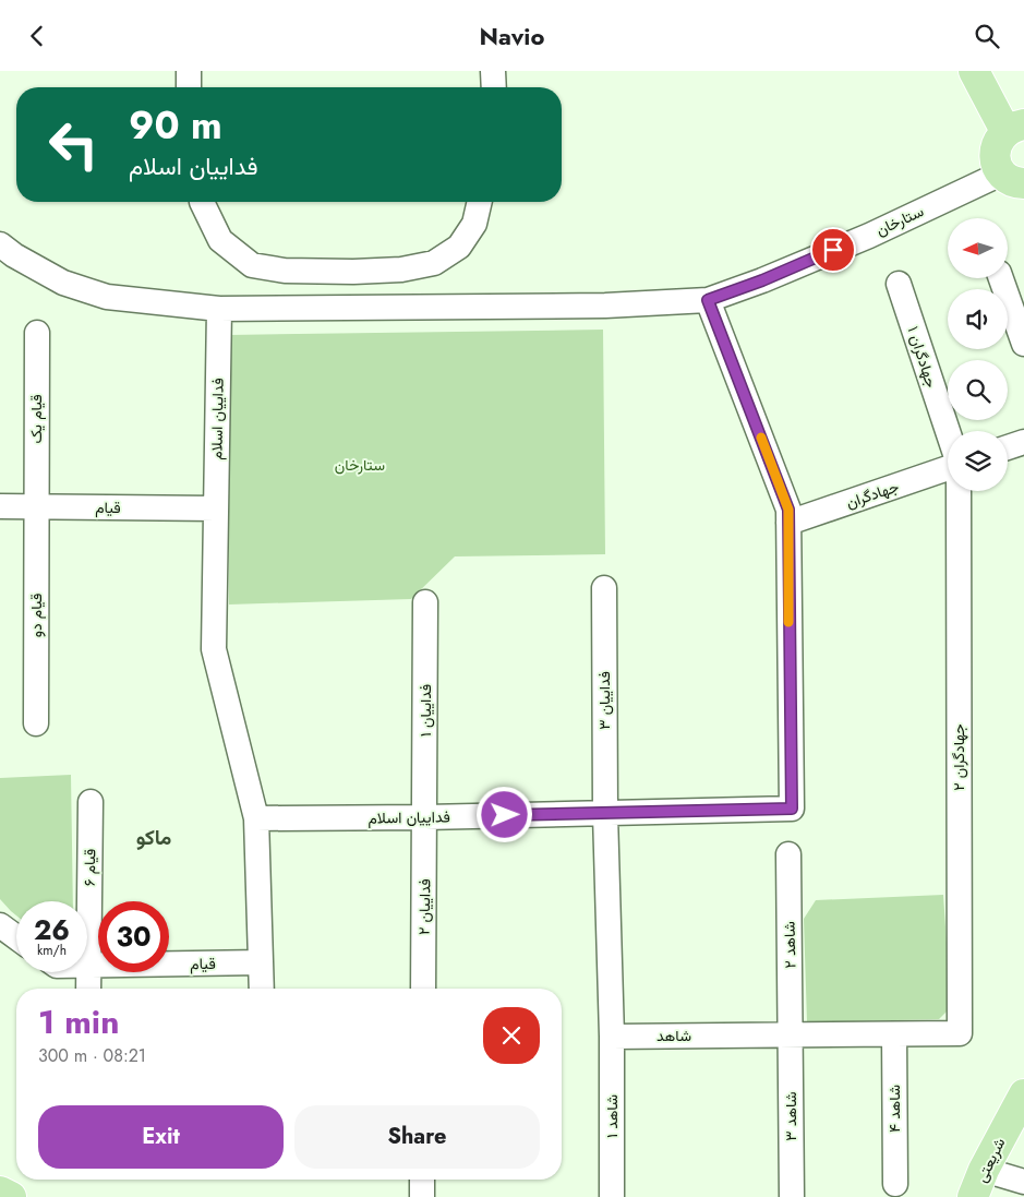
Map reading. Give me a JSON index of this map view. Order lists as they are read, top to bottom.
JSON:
{
  "streets": {
    "main road": ["شریعتی"],
    "street": [
      "ستارخان",
      "جهادگران ۱",
      "قیام یک",
      "فداییان اسلام",
      "جهادگران",
      "قیام",
      "قیام دو",
      "فداییان ۳",
      "فداییان ۱",
      "جهادگران ۲",
      "قیام ۶",
      "فداییان ۲",
      "شاهد ۲",
      "شاهد",
      "شاهد ۴",
      "شاهد ۱",
      "شاهد ۳"
    ]
  },
  "crossings": [
    ["ستارخان", "فداییان اسلام"],
    ["قیام یک", "قیام"],
    ["قیام یک", "قیام دو"],
    ["فداییان اسلام", "جهادگران"],
    ["فداییان اسلام", "قیام"],
    ["فداییان اسلام", "فداییان ۳"],
    ["فداییان اسلام", "فداییان ۱"],
    ["فداییان اسلام", "فداییان ۲"],
    ["قیام", "قیام دو"],
    ["قیام", "قیام ۶"],
    ["فداییان ۱", "فداییان ۲"],
    ["جهادگران ۲", "شاهد"],
    ["شاهد ۲", "شاهد"],
    ["شاهد ۲", "شاهد ۳"],
    ["شاهد", "شاهد ۴"],
    ["شاهد", "شاهد ۱"],
    ["شاهد", "شاهد ۳"]
  ],
  "districts": ["ماکو"],
  "parks": ["ستارخان"],
  "north": "left",
  "page": {
    "header": "Navio",
    "turn": ["90 m", "فداییان اسلام"],
    "speed": "26 km/h",
    "limit": "30",
    "heading": ["1 min", "300 m · 08:21"],
    "buttons": ["Exit", "Share"]
  }
}
